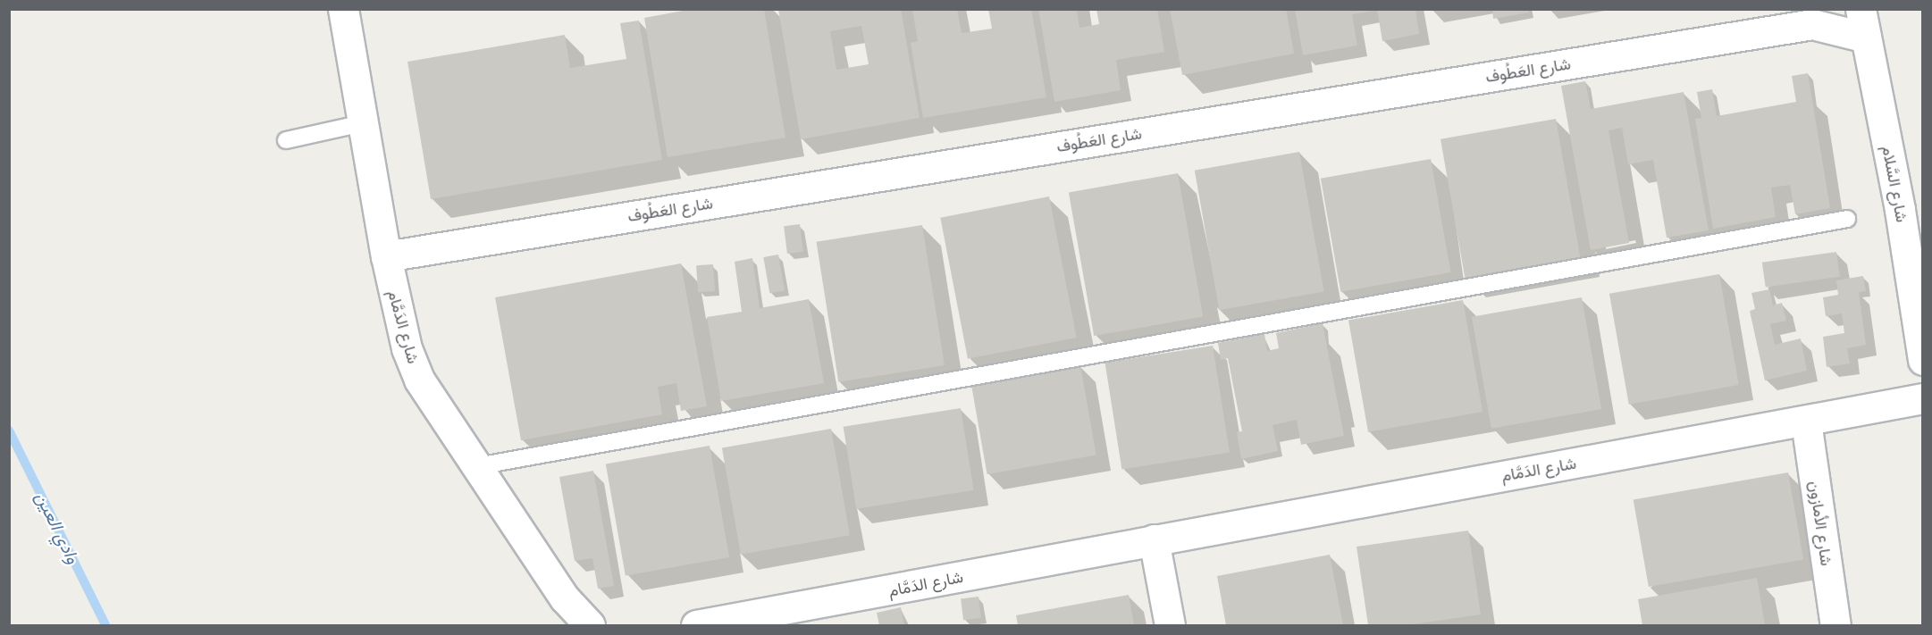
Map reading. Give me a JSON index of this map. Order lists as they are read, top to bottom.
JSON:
{
  "streets": {
    "street": [
      "شارع العَطُوف",
      "شارع السَّلام",
      "شارع الدَمَّام",
      "شارع الأمازون"
    ]
  },
  "crossings": [
    ["شارع العَطُوف", "شارع السَّلام"],
    ["شارع العَطُوف", "شارع الدَمَّام"],
    ["شارع الدَمَّام", "شارع الأمازون"]
  ],
  "water": ["وادي العين"]
}
